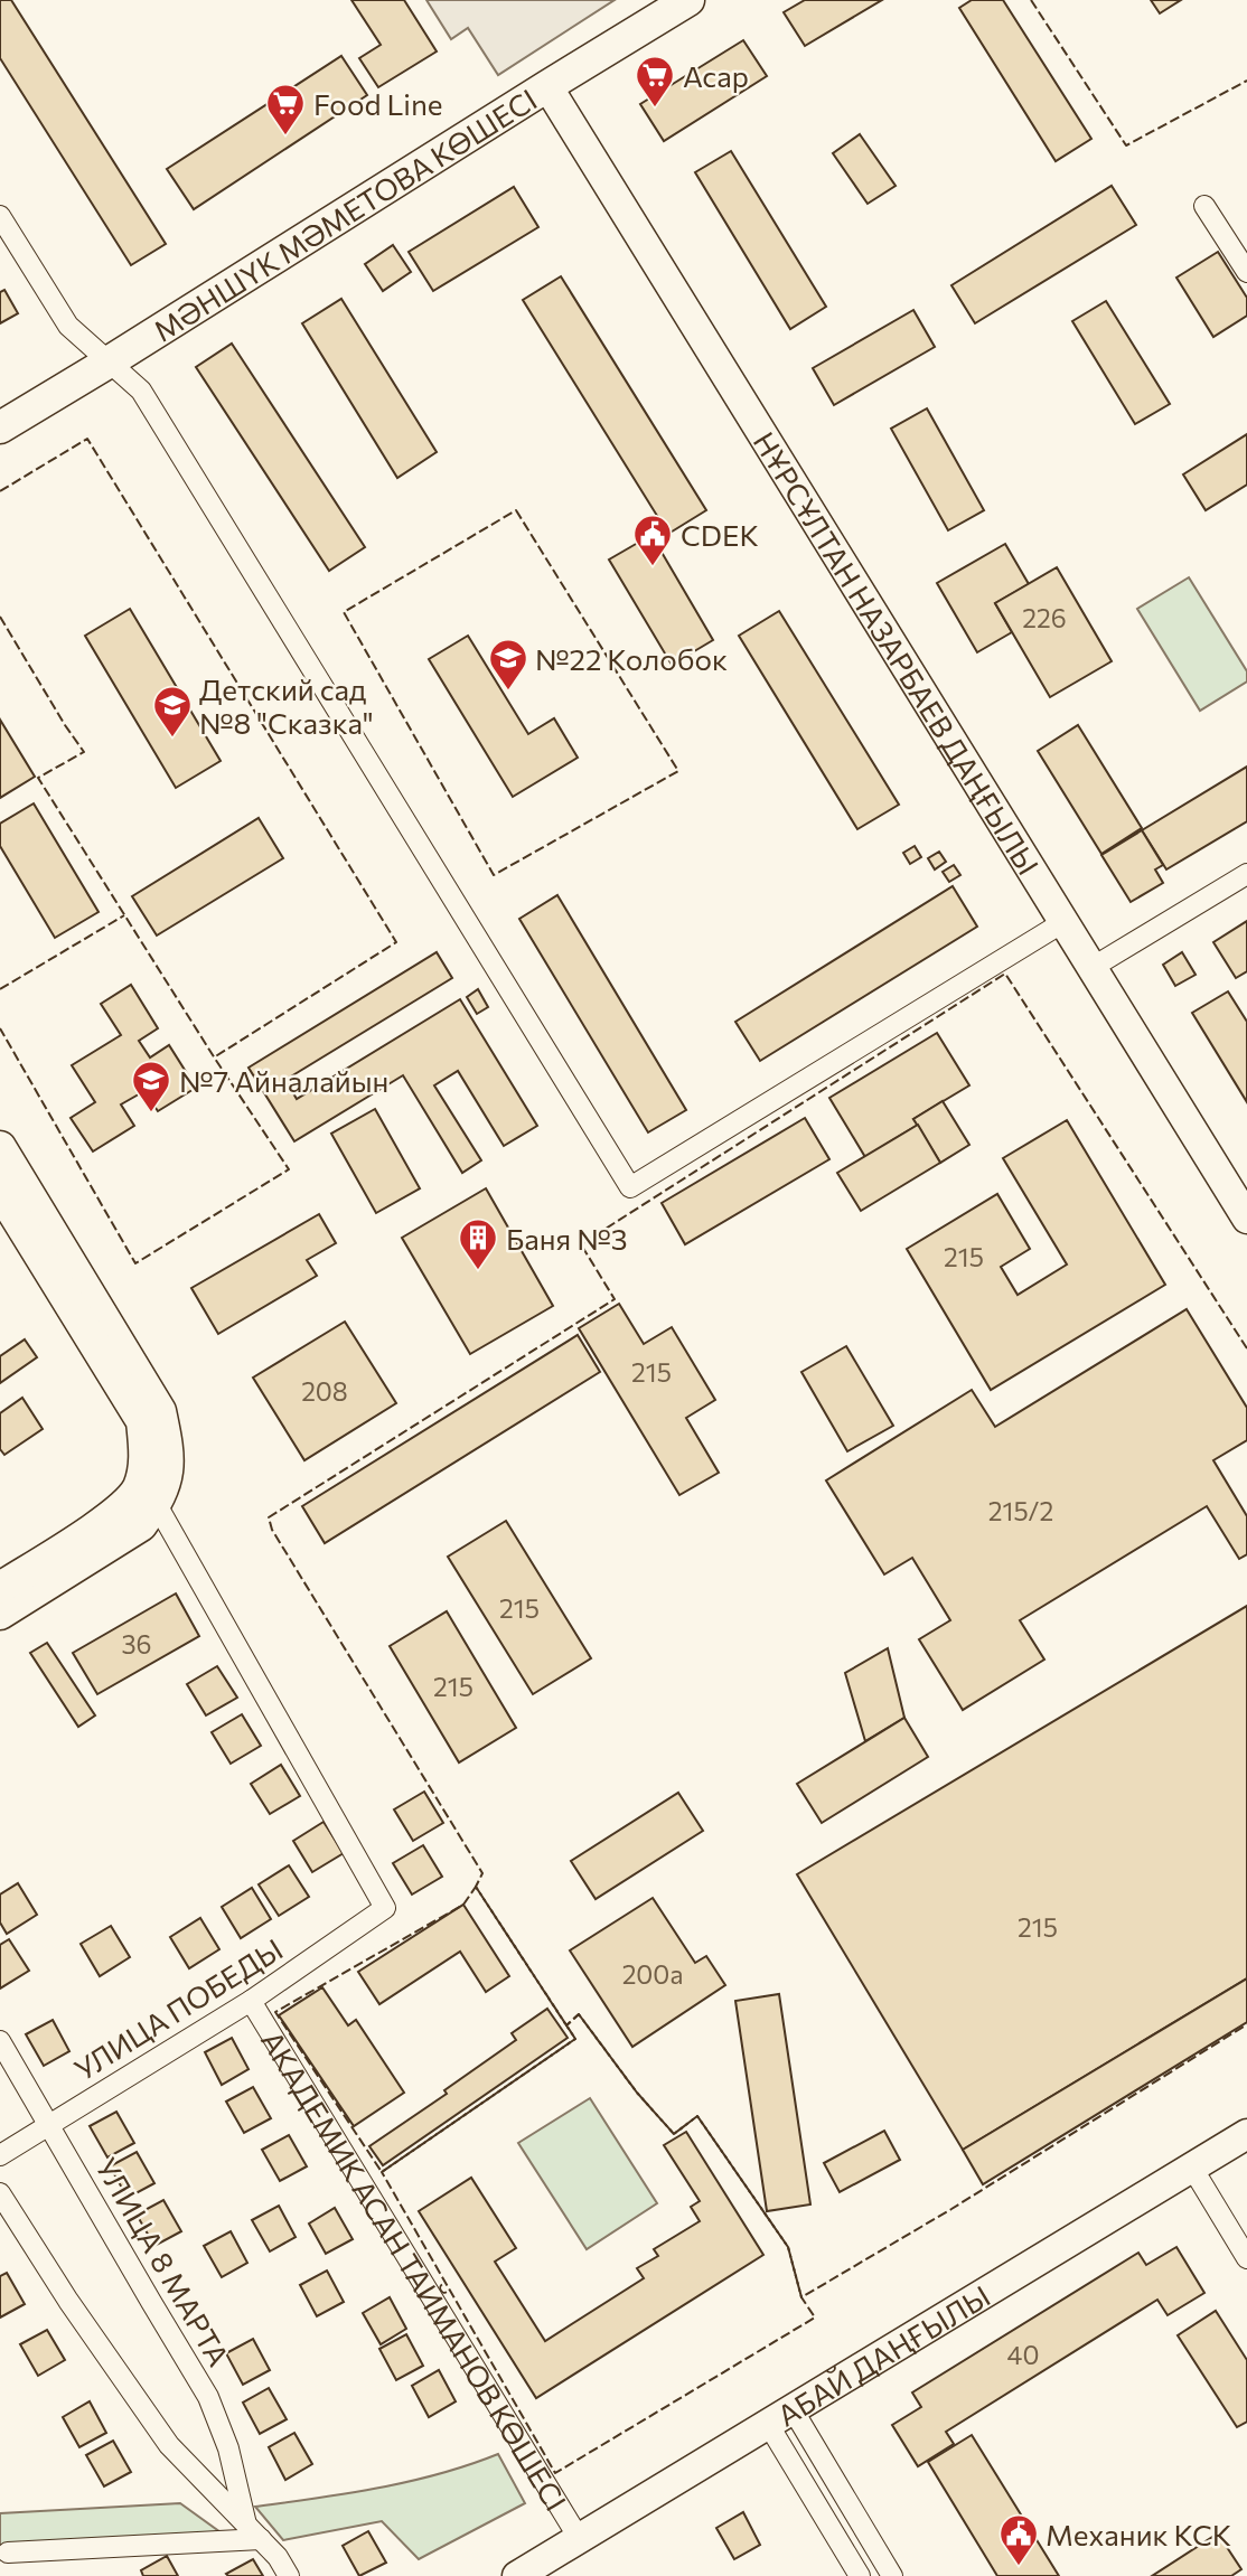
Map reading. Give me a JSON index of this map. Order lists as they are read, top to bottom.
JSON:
{
  "streets": {
    "main road": ["МӘНШҮК МӘМЕТОВА КӨШЕСІ", "НҰРСҰЛТАН НАЗАРБАЕВ ДАҢҒЫЛЫ", "АБАЙ ДАҢҒЫЛЫ"],
    "street": ["УЛИЦА ПОБЕДЫ", "УЛИЦА 8 МАРТА", "АКАДЕМИК АСАН ТАЙМАНОВ КӨШЕСІ"]
  },
  "crossings": [
    ["МӘНШҮК МӘМЕТОВА КӨШЕСІ", "НҰРСҰЛТАН НАЗАРБАЕВ ДАҢҒЫЛЫ"],
    ["УЛИЦА ПОБЕДЫ", "УЛИЦА 8 МАРТА"],
    ["УЛИЦА ПОБЕДЫ", "АКАДЕМИК АСАН ТАЙМАНОВ КӨШЕСІ"],
    ["АКАДЕМИК АСАН ТАЙМАНОВ КӨШЕСІ", "АБАЙ ДАҢҒЫЛЫ"]
  ],
  "places": {
    "supermarket": ["Асар", "Food Line"],
    "public building": ["CDEK", "Механик КСК"],
    "school or university": ["№22 Колобок", "Детский сад №8 \"Сказка\"", "№7 Айналайын"],
    "building": ["Баня №3"]
  },
  "house_numbers": [
    "226",
    "215",
    "215",
    "208",
    "215/2",
    "215",
    "36",
    "215",
    "215",
    "200а",
    "40"
  ]
}
